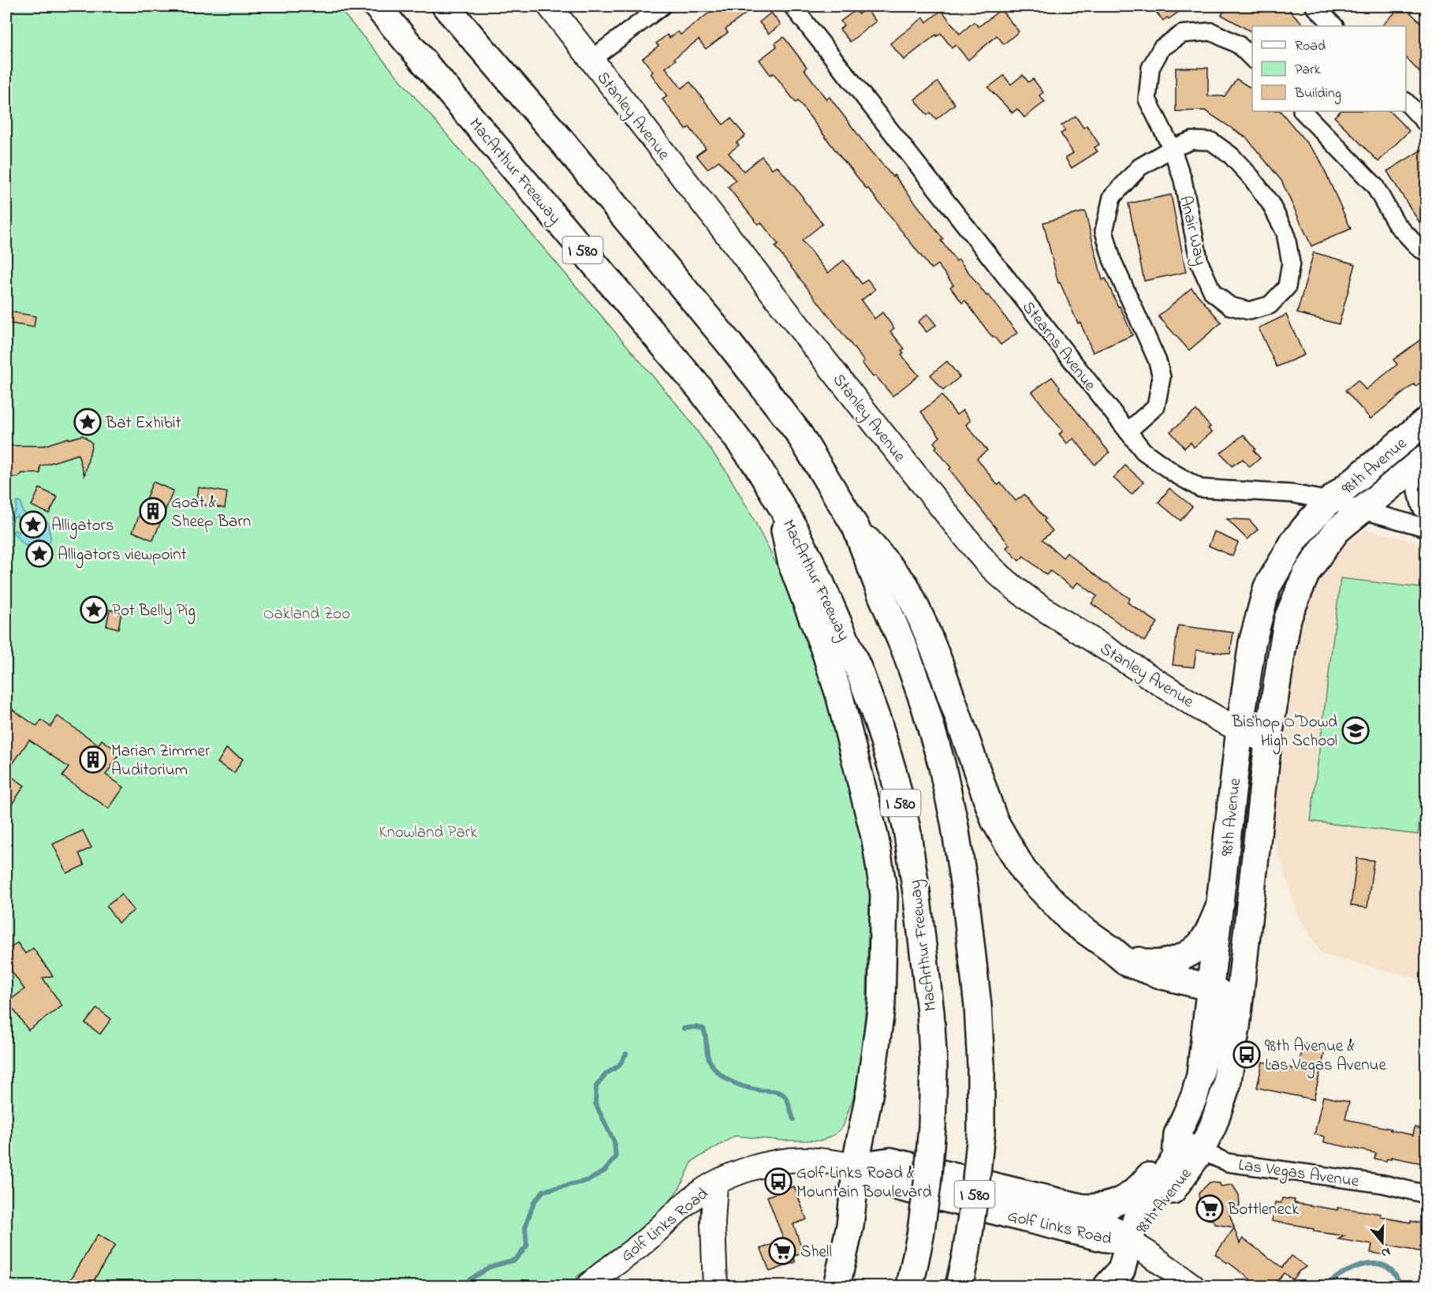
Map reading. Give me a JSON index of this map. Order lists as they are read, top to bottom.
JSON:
{
  "streets": {
    "main road": [
      "MacArthur Freeway",
      "I 580",
      "98th Avenue",
      "Golf Links Road"
    ],
    "street": [
      "Stanley Avenue",
      "Anair Way",
      "Stearns Avenue",
      "Las Vegas Avenue"
    ]
  },
  "crossings": [
    ["Stanley Avenue", "98th Avenue"],
    ["Anair Way", "Stearns Avenue"],
    ["Stearns Avenue", "98th Avenue"],
    ["98th Avenue", "Las Vegas Avenue"],
    ["98th Avenue", "Golf Links Road"]
  ],
  "parks": ["Oakland Zoo", "Knowland Park"],
  "places": {
    "place": [
      "Bat Exhibit",
      "Alligators",
      "Alligators viewpoint",
      "Pot Belly Pig"
    ],
    "building": ["Goat & Sheep Barn", "Marian Zimmer Auditorium"],
    "school or university": ["Bishop O'Dowd High School"],
    "bus stop": ["98th Avenue & Las Vegas Avenue", "Golf Links Road & Mountain Boulevard"],
    "supermarket": ["Bottleneck", "Shell"]
  },
  "legend": ["Road", "Park", "Building"],
  "north": "bottom"
}
